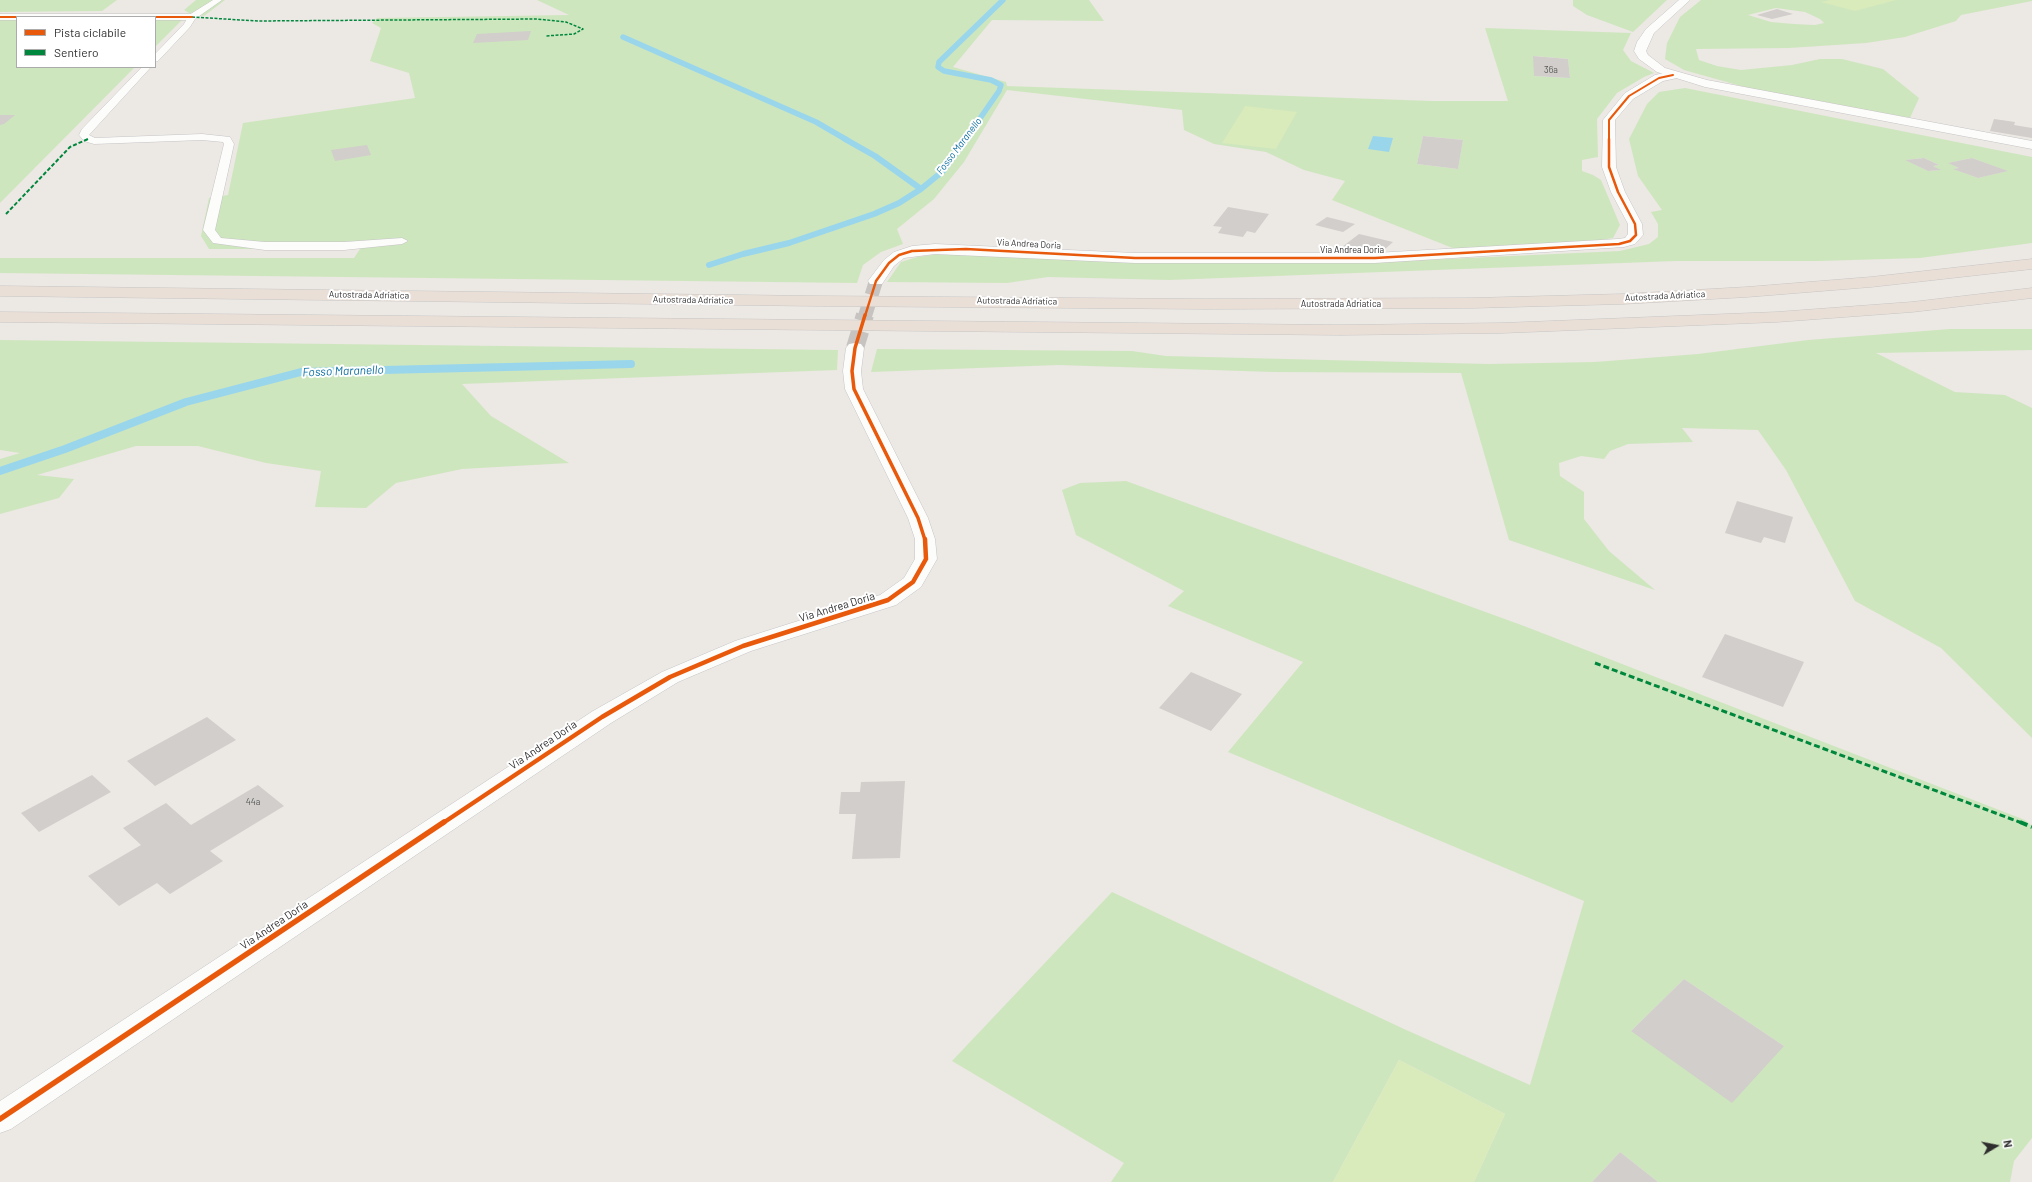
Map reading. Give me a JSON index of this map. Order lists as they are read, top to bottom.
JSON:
{
  "streets": {
    "highway": ["Autostrada Adriatica"],
    "street": ["Via Andrea Doria"]
  },
  "water": ["Fosso Maranello"],
  "house_numbers": ["36a", "44a"],
  "legend": ["Pista ciclabile", "Sentiero"],
  "north": "right"
}
